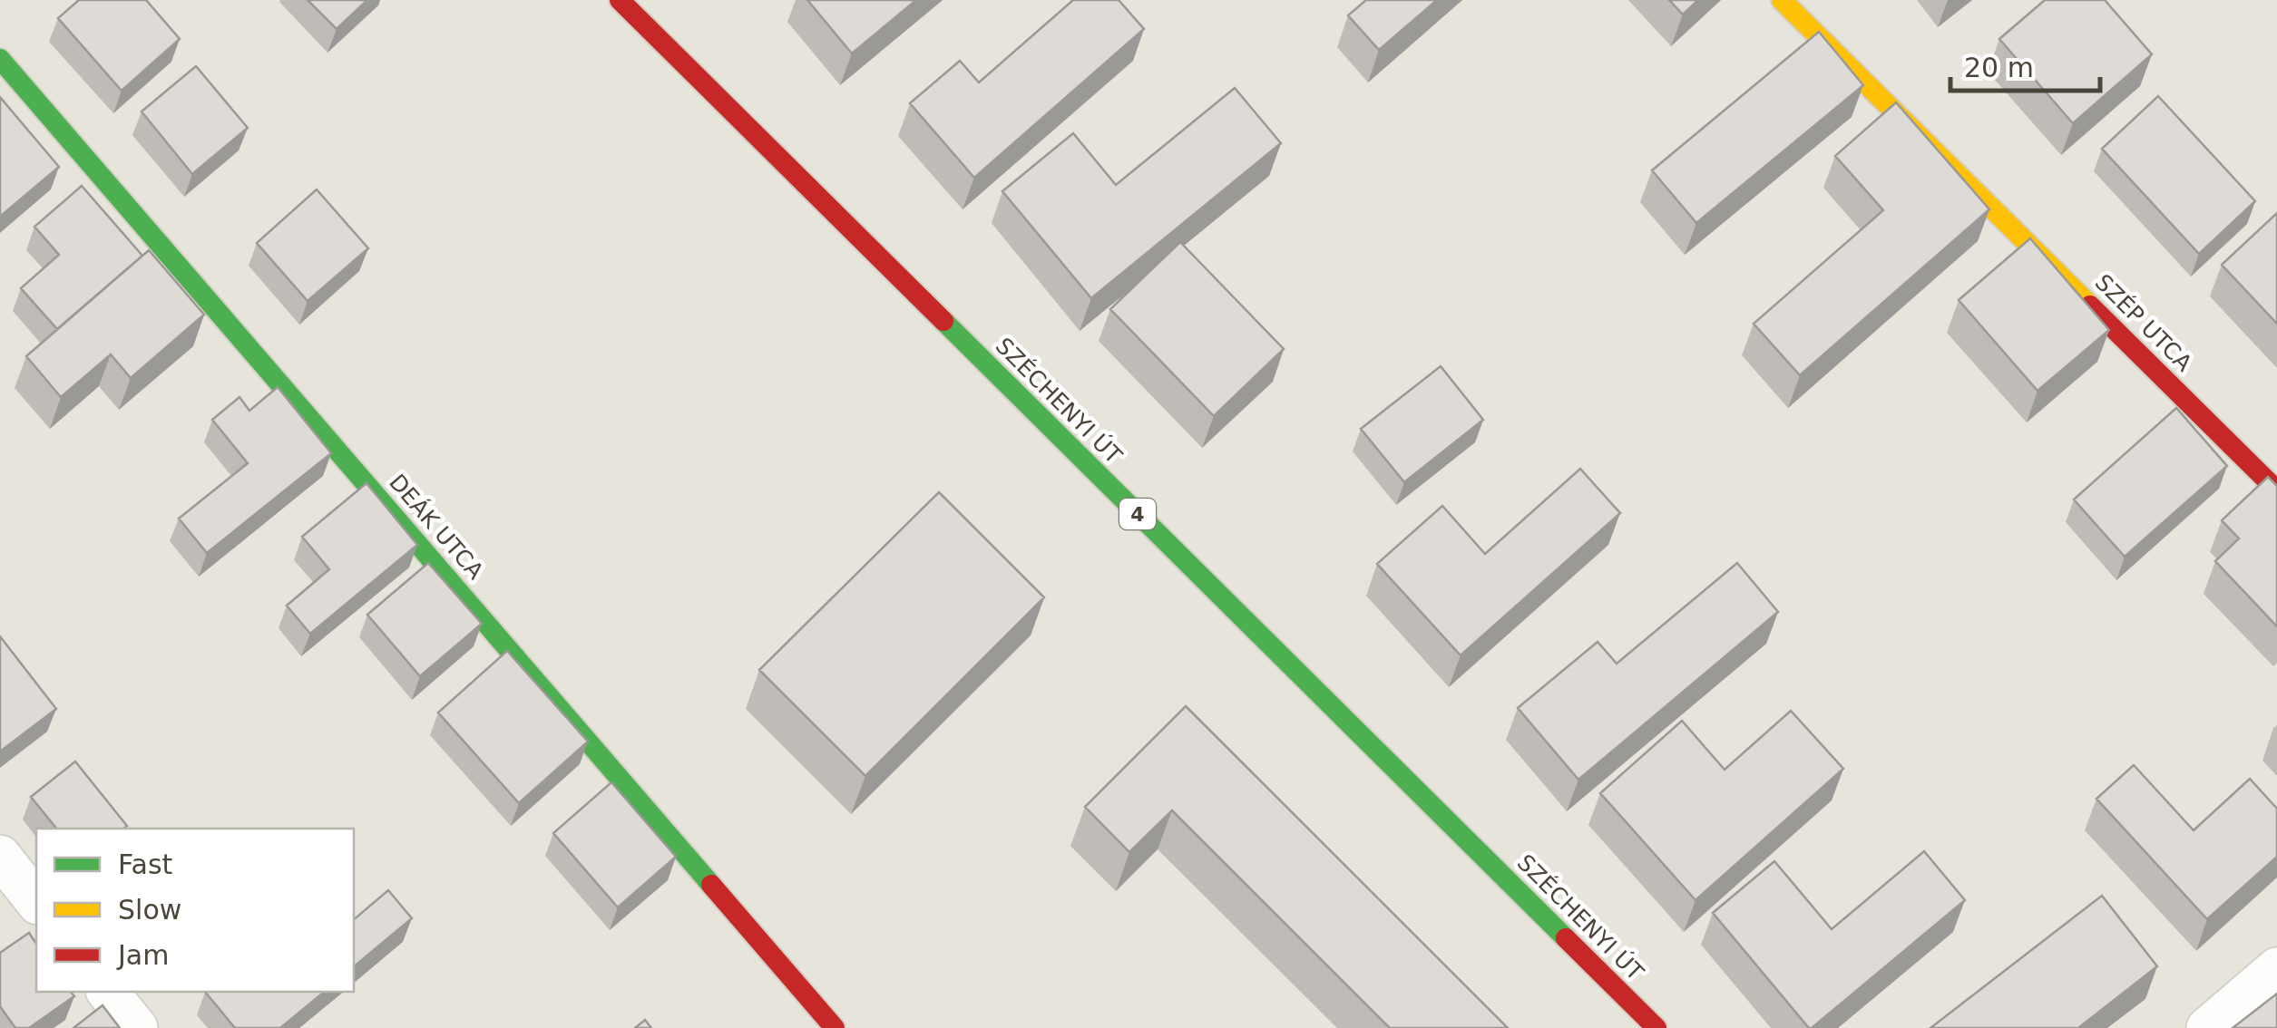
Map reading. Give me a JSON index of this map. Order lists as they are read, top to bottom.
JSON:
{
  "streets": {
    "street": [
      "SZÉP UTCA",
      "SZÉCHENYI ÚT",
      "4",
      "DEÁK UTCA"
    ]
  },
  "legend": ["Fast", "Slow", "Jam"],
  "scale_bar": "20 m"
}
